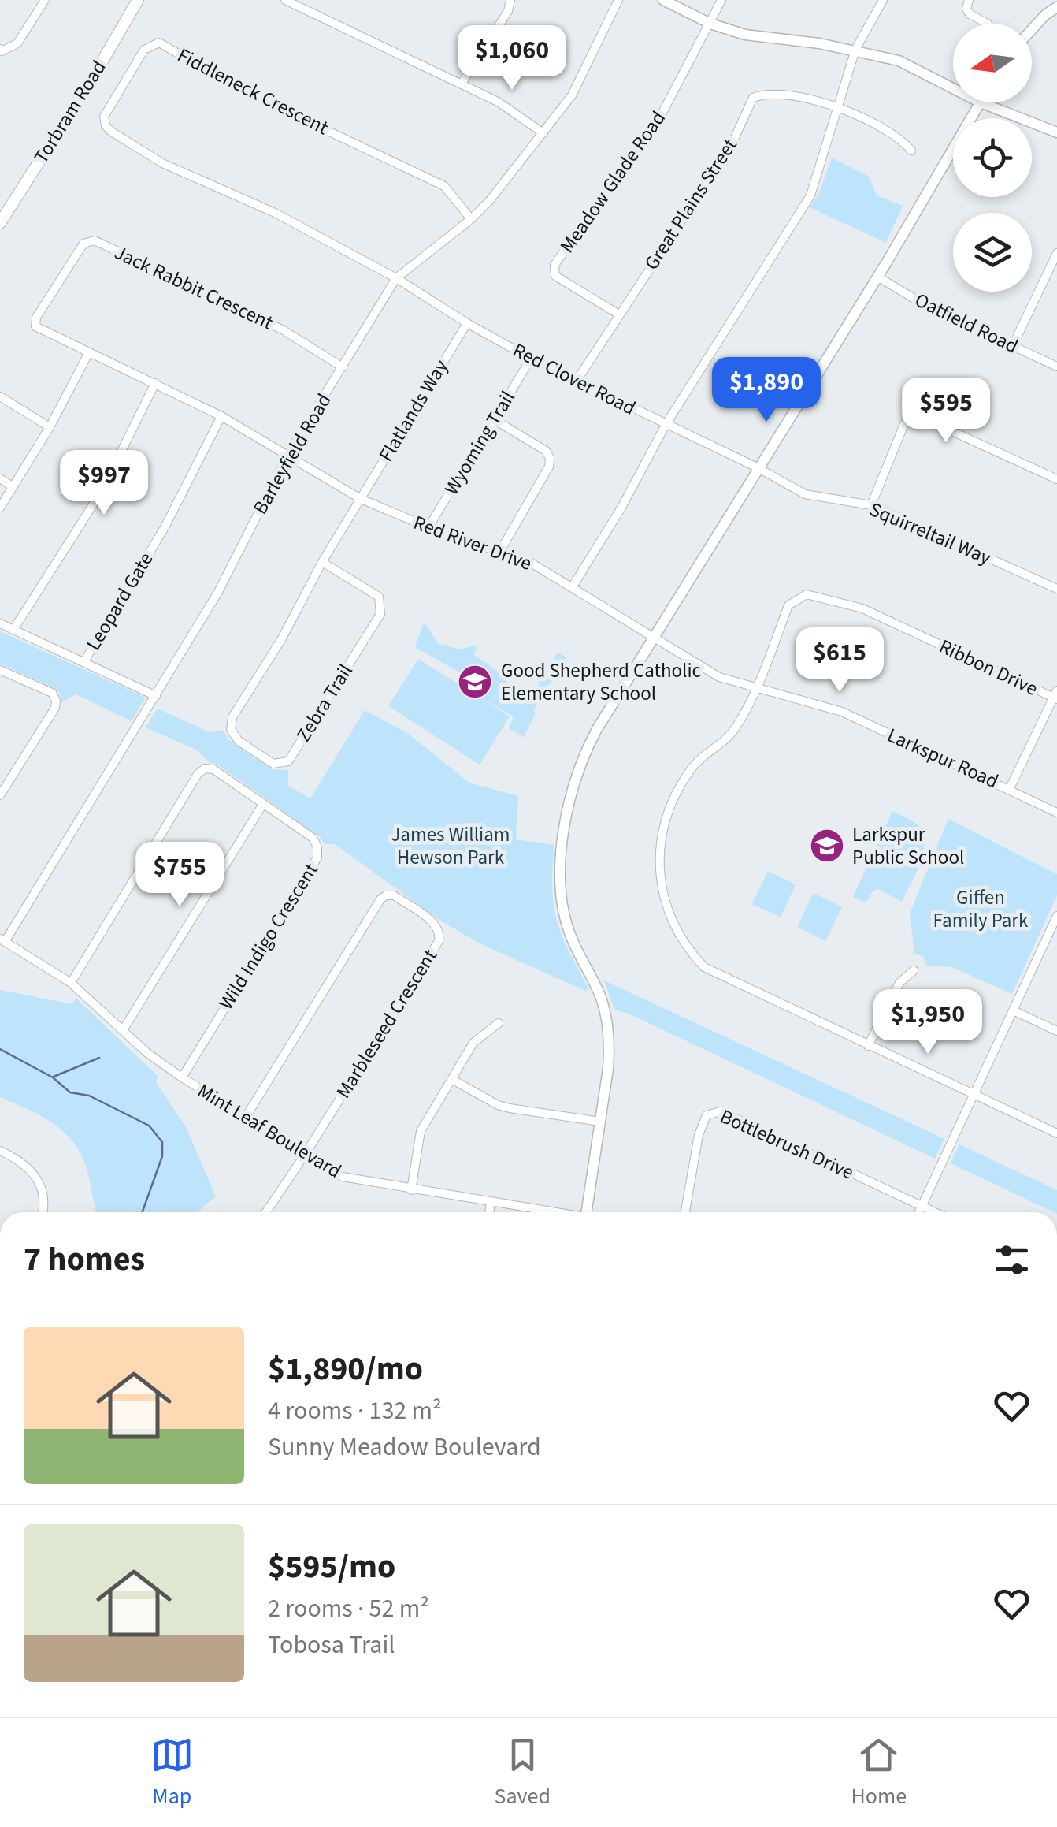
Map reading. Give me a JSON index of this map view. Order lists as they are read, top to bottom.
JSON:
{
  "streets": {
    "main road": ["Torbram Road"],
    "street": [
      "Fiddleneck Crescent",
      "Meadow Glade Road",
      "Great Plains Street",
      "Jack Rabbit Crescent",
      "Oatfield Road",
      "Red Clover Road",
      "Flatlands Way",
      "Wyoming Trail",
      "Barleyfield Road",
      "Squirreltail Way",
      "Red River Drive",
      "Leopard Gate",
      "Ribbon Drive",
      "Zebra Trail",
      "Larkspur Road",
      "Wild Indigo Crescent",
      "Marbleseed Crescent",
      "Mint Leaf Boulevard",
      "Bottlebrush Drive"
    ]
  },
  "crossings": [
    ["Fiddleneck Crescent", "Red Clover Road"],
    ["Fiddleneck Crescent", "Barleyfield Road"],
    ["Meadow Glade Road", "Great Plains Street"],
    ["Great Plains Street", "Red Clover Road"],
    ["Jack Rabbit Crescent", "Barleyfield Road"],
    ["Jack Rabbit Crescent", "Red River Drive"],
    ["Jack Rabbit Crescent", "Leopard Gate"],
    ["Red Clover Road", "Flatlands Way"],
    ["Red Clover Road", "Wyoming Trail"],
    ["Red Clover Road", "Barleyfield Road"],
    ["Red Clover Road", "Squirreltail Way"],
    ["Flatlands Way", "Red River Drive"],
    ["Flatlands Way", "Zebra Trail"],
    ["Wyoming Trail", "Red River Drive"],
    ["Barleyfield Road", "Red River Drive"],
    ["Barleyfield Road", "Mint Leaf Boulevard"],
    ["Red River Drive", "Zebra Trail"],
    ["Red River Drive", "Larkspur Road"],
    ["Ribbon Drive", "Larkspur Road"],
    ["Wild Indigo Crescent", "Mint Leaf Boulevard"],
    ["Marbleseed Crescent", "Mint Leaf Boulevard"]
  ],
  "parks": ["James William Hewson Park", "Giffen Family Park"],
  "places": {
    "school or university": ["Good Shepherd Catholic Elementary School", "Larkspur Public School"]
  },
  "north": "left",
  "page": {
    "price": [
      "$1,060",
      "$1,890",
      "$595",
      "$997",
      "$615",
      "$755",
      "$1,950"
    ],
    "heading": "7 homes",
    "list": [
      {
        "name": "$1,890/mo",
        "note": "4 rooms · 132 m² · Sunny Meadow Boulevard"
      },
      {
        "name": "$595/mo",
        "note": "2 rooms · 52 m² · Tobosa Trail"
      }
    ],
    "tabs": ["Map", "Saved", "Home"]
  }
}
